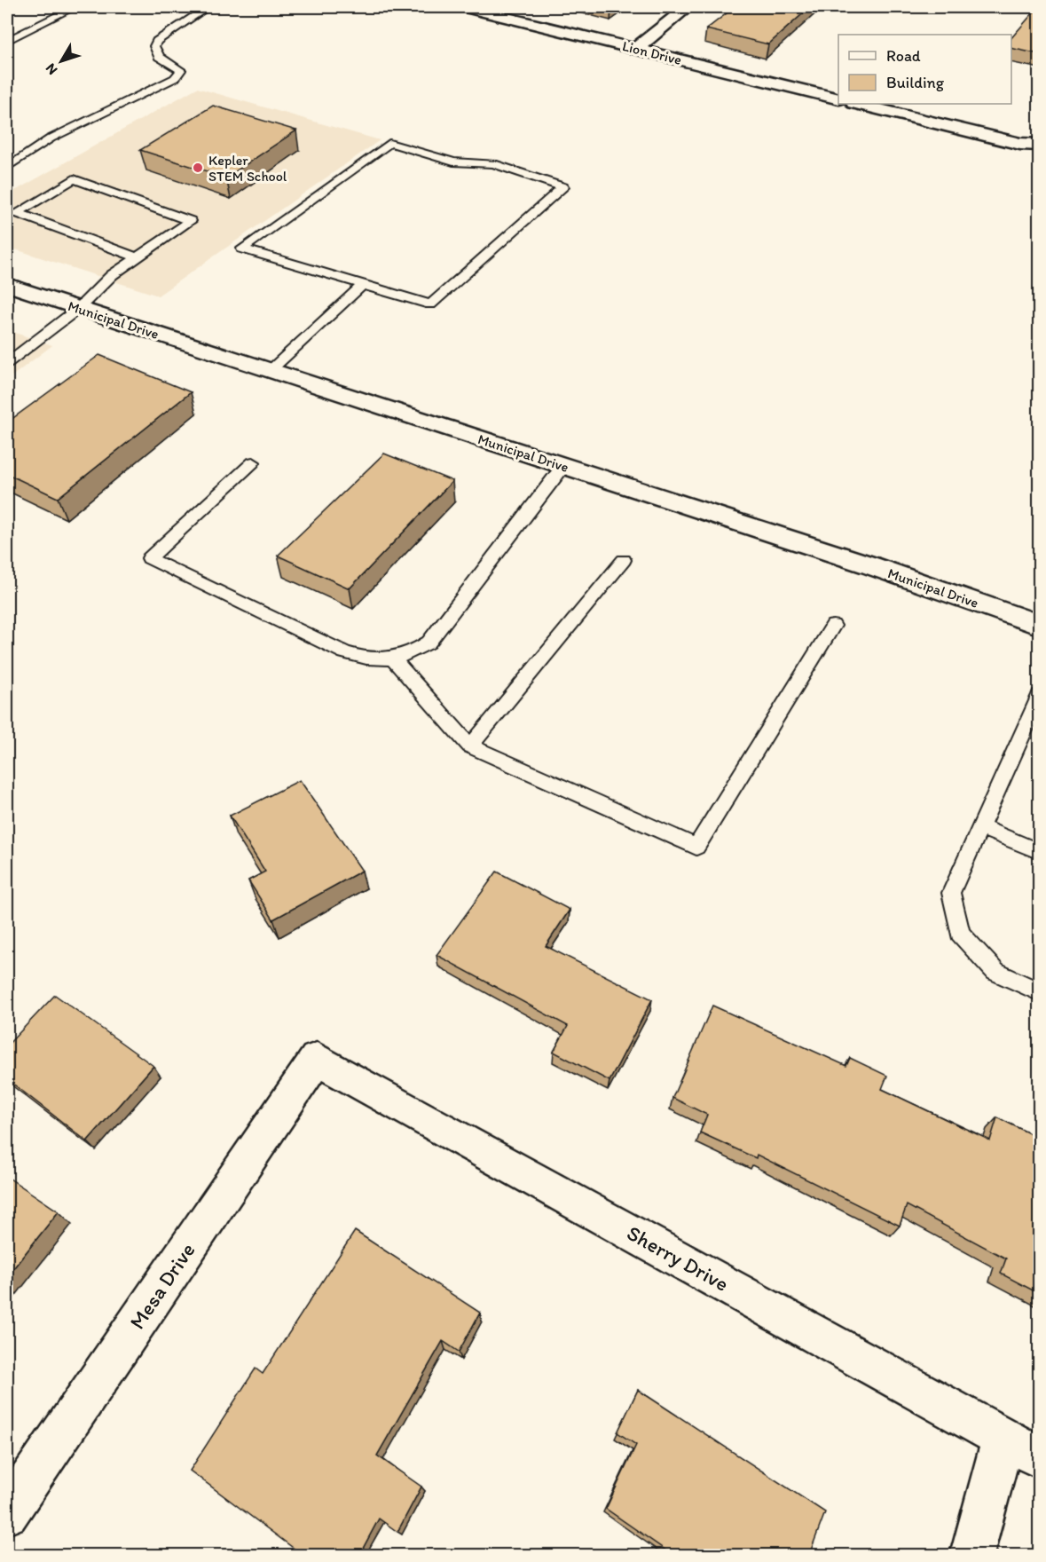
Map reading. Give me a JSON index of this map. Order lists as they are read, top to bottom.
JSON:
{
  "streets": {
    "street": [
      "Lion Drive",
      "Municipal Drive",
      "Sherry Drive",
      "Mesa Drive"
    ]
  },
  "crossings": [
    ["Sherry Drive", "Mesa Drive"]
  ],
  "places": ["Kepler STEM School"],
  "legend": ["Road", "Building"],
  "north": "bottom left"
}
